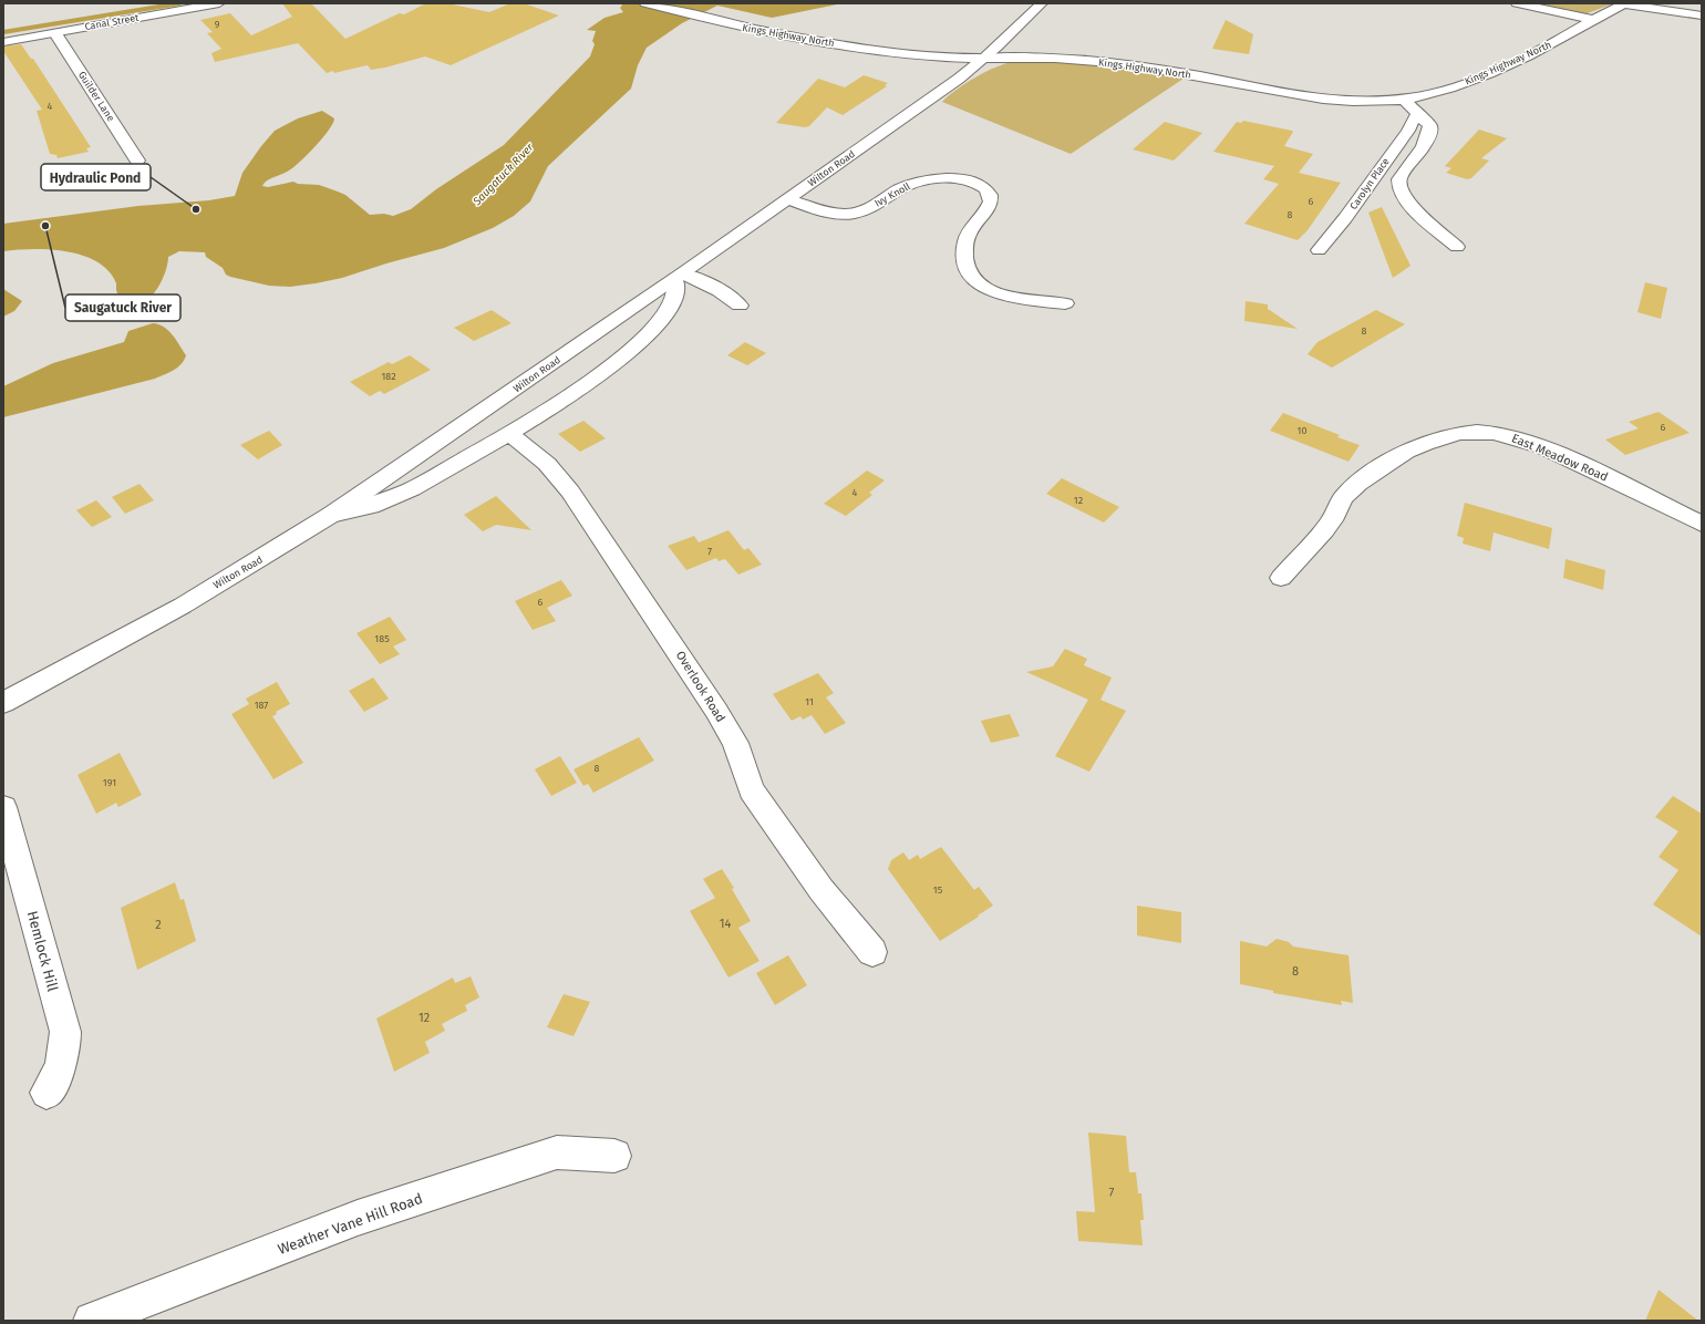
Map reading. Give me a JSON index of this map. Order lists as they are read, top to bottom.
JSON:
{
  "streets": {
    "street": [
      "Canal Street",
      "Kings Highway North",
      "Guilder Lane",
      "Wilton Road",
      "Carolyn Place",
      "Ivy Knoll",
      "East Meadow Road",
      "Overlook Road",
      "Hemlock Hill",
      "Weather Vane Hill Road"
    ]
  },
  "crossings": [
    ["Canal Street", "Guilder Lane"],
    ["Kings Highway North", "Wilton Road"],
    ["Wilton Road", "Ivy Knoll"]
  ],
  "water": ["Saugatuck River"],
  "places": ["Hydraulic Pond", "Saugatuck River"],
  "house_numbers": [
    "9",
    "4",
    "6",
    "8",
    "8",
    "182",
    "6",
    "10",
    "4",
    "12",
    "7",
    "6",
    "185",
    "11",
    "187",
    "8",
    "191",
    "15",
    "14",
    "2",
    "8",
    "12",
    "7"
  ]
}
